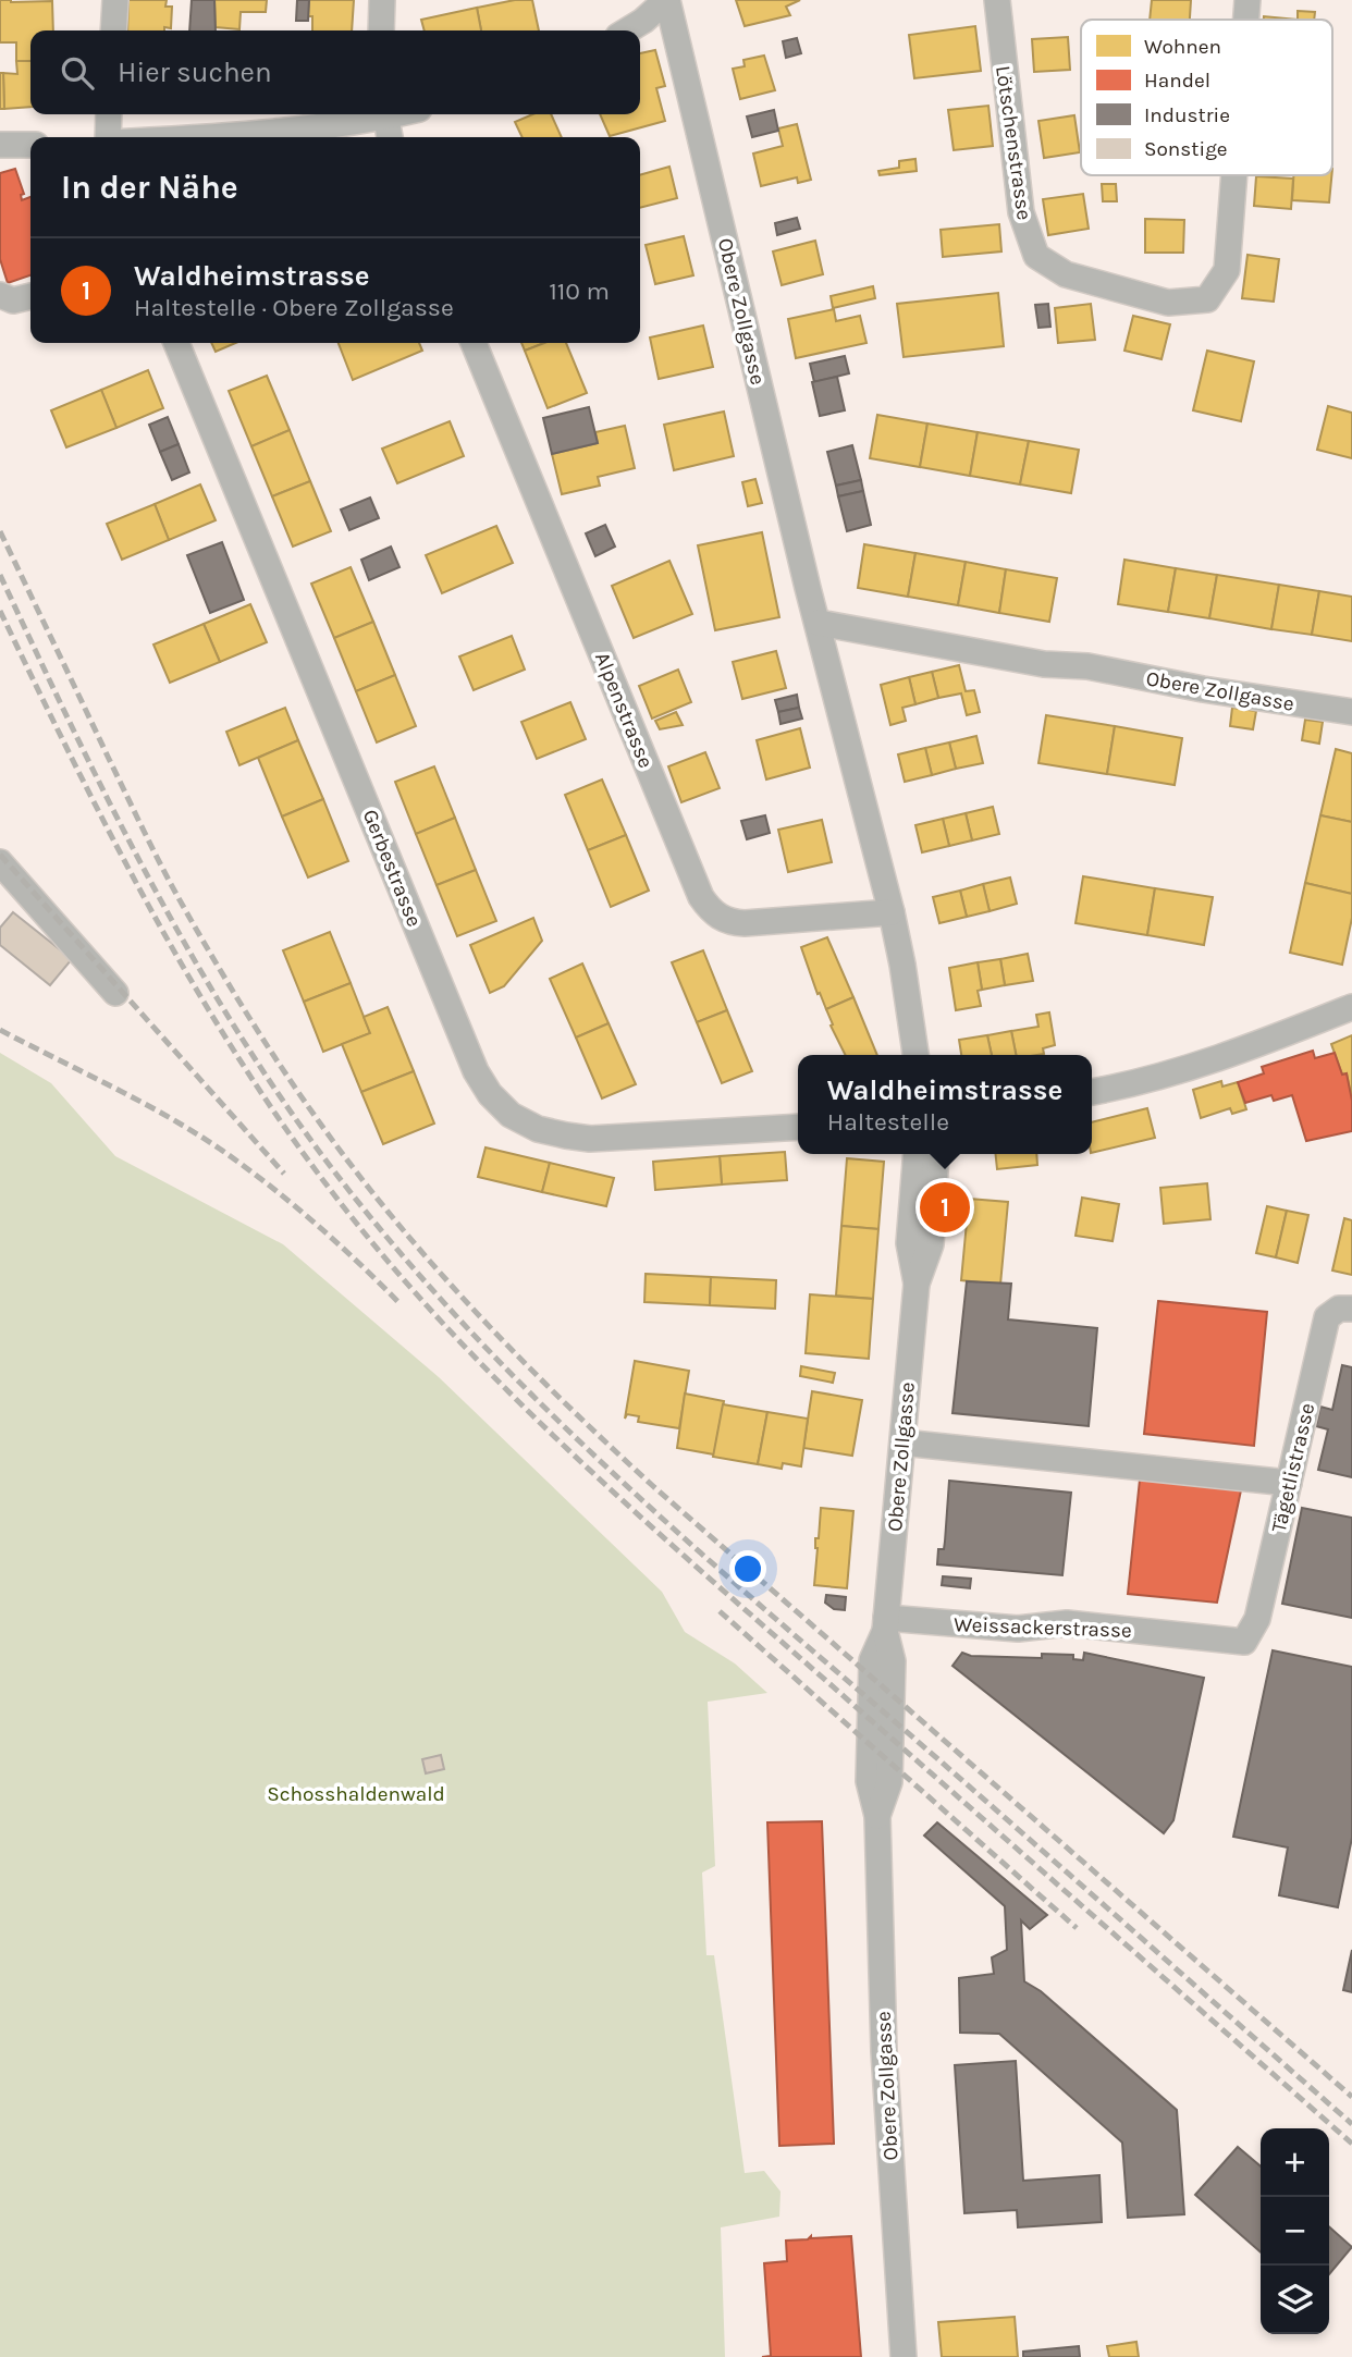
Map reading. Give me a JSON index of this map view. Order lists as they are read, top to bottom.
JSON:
{
  "streets": {
    "street": [
      "Lötschenstrasse",
      "Obere Zollgasse",
      "Alpenstrasse",
      "Gerbestrasse",
      "Tägetlistrasse",
      "Weissackerstrasse"
    ]
  },
  "crossings": [
    ["Obere Zollgasse", "Alpenstrasse"],
    ["Obere Zollgasse", "Weissackerstrasse"],
    ["Tägetlistrasse", "Weissackerstrasse"]
  ],
  "parks": ["Schosshaldenwald"],
  "legend": [
    "Wohnen",
    "Handel",
    "Industrie",
    "Sonstige"
  ],
  "page": {
    "search": "Hier suchen",
    "heading": "In der Nähe",
    "list": [
      {
        "mark": "1",
        "name": "Waldheimstrasse",
        "note": "Haltestelle · Obere Zollgasse",
        "value": "110 m"
      }
    ],
    "popup": ["Waldheimstrasse", "Haltestelle"],
    "pins": "1",
    "map_buttons": ["+", "−"]
  }
}
